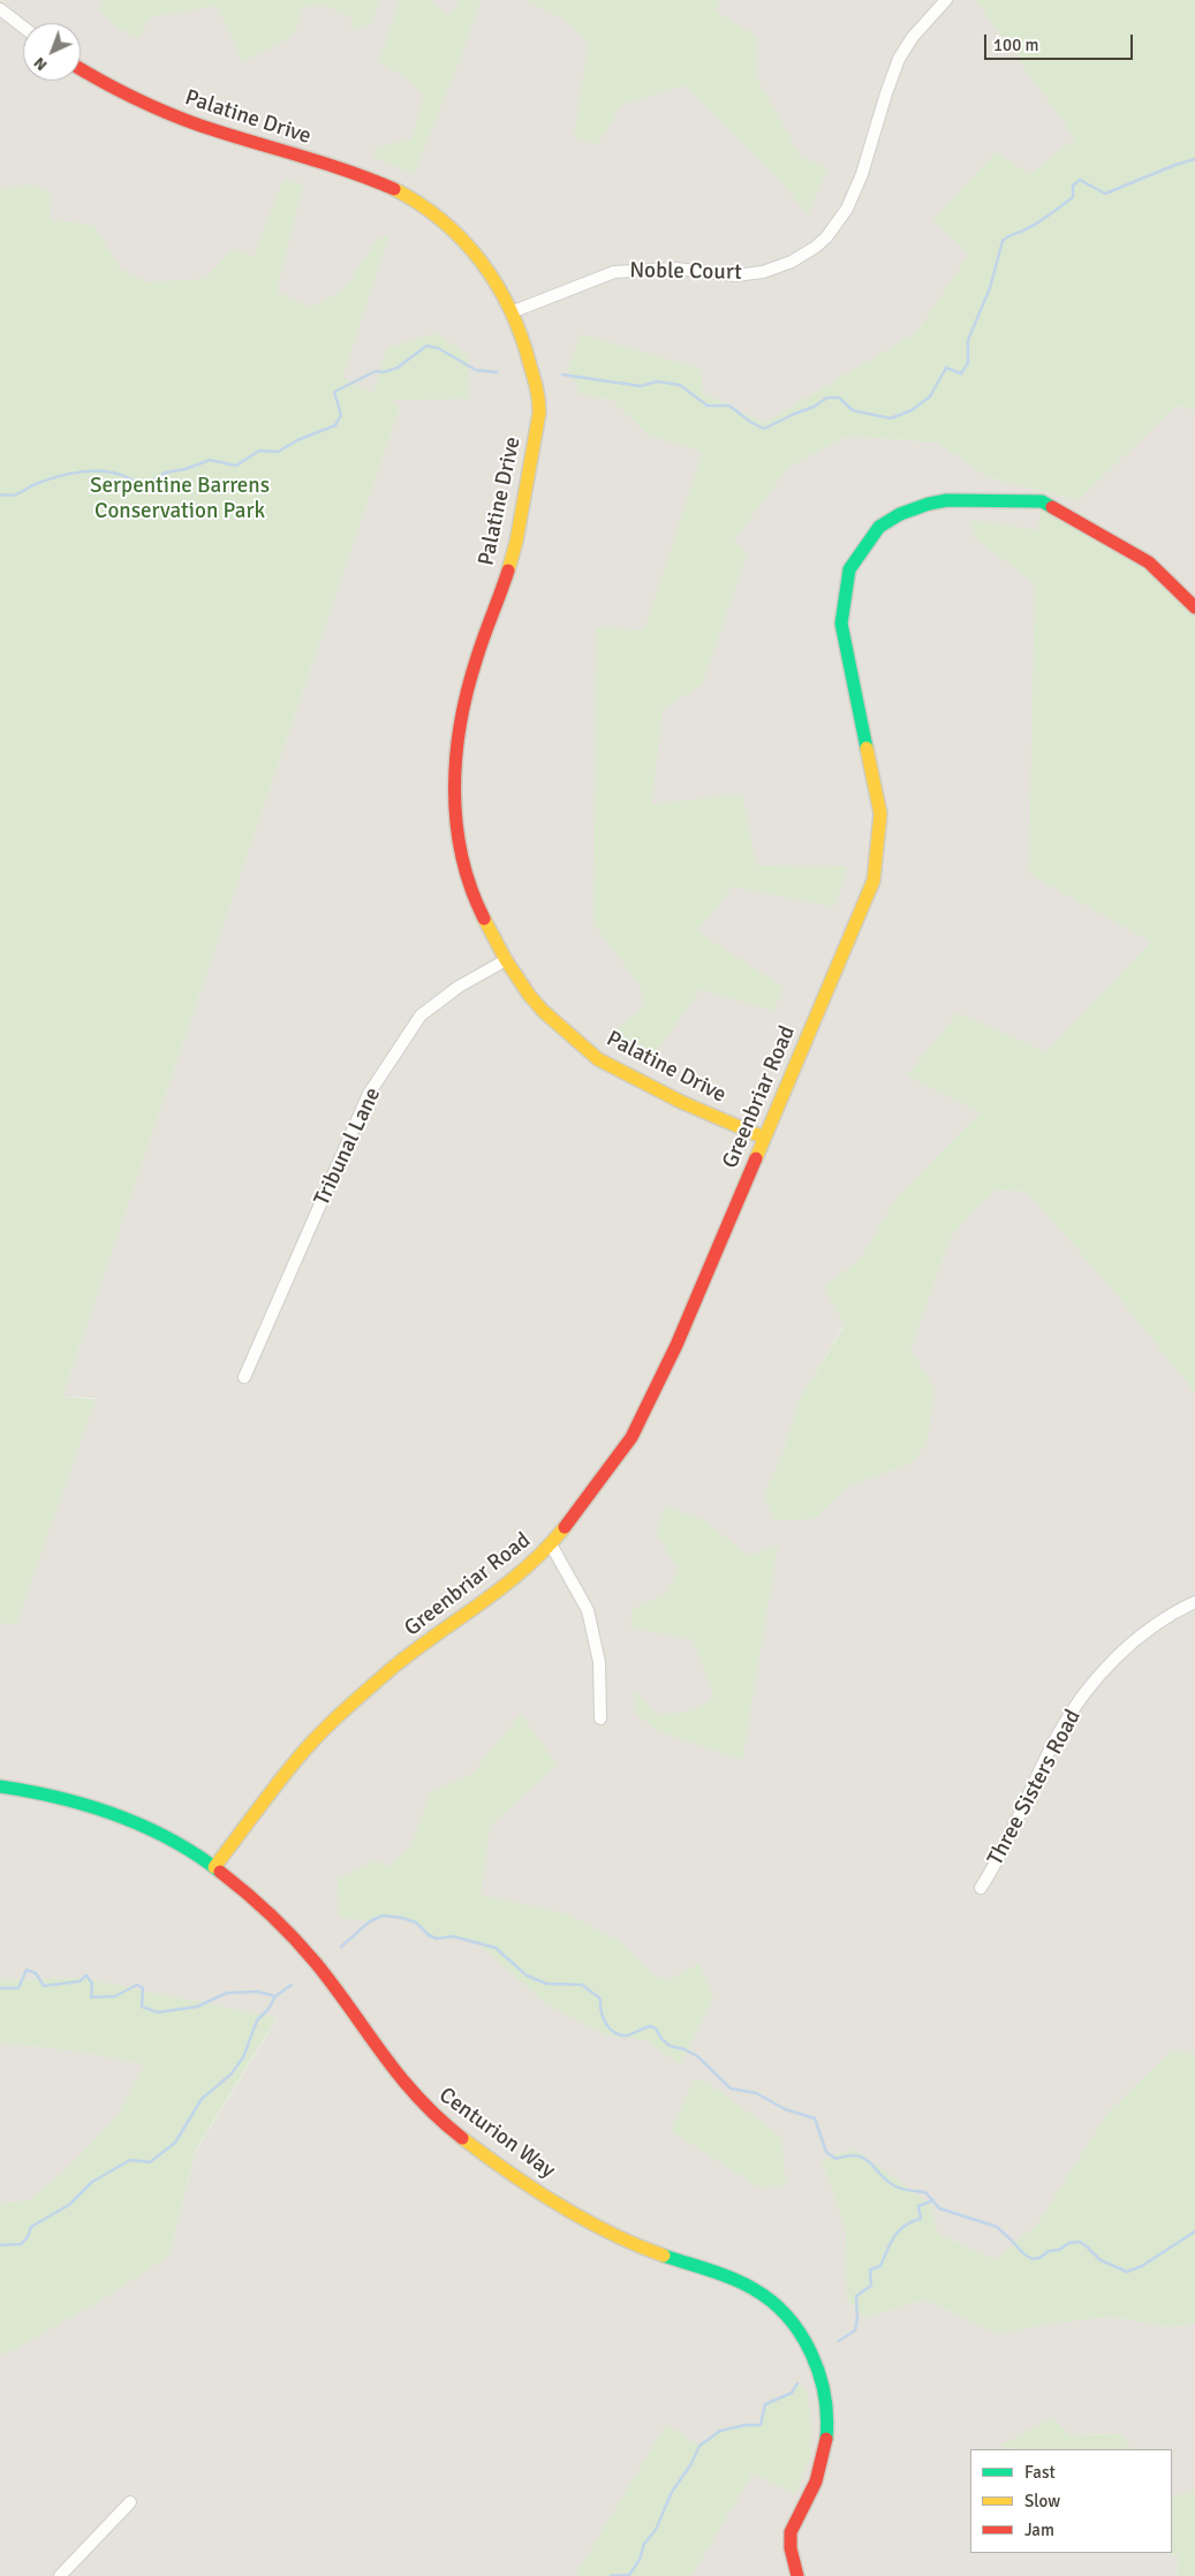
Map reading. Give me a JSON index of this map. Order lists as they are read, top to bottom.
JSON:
{
  "streets": {
    "street": [
      "Palatine Drive",
      "Noble Court",
      "Greenbriar Road",
      "Tribunal Lane",
      "Three Sisters Road",
      "Centurion Way"
    ]
  },
  "crossings": [
    ["Palatine Drive", "Noble Court"],
    ["Palatine Drive", "Greenbriar Road"],
    ["Palatine Drive", "Tribunal Lane"],
    ["Greenbriar Road", "Centurion Way"]
  ],
  "parks": ["Serpentine Barrens Conservation Park"],
  "legend": ["Fast", "Slow", "Jam"],
  "scale_bar": "100 m",
  "north": "bottom left"
}
